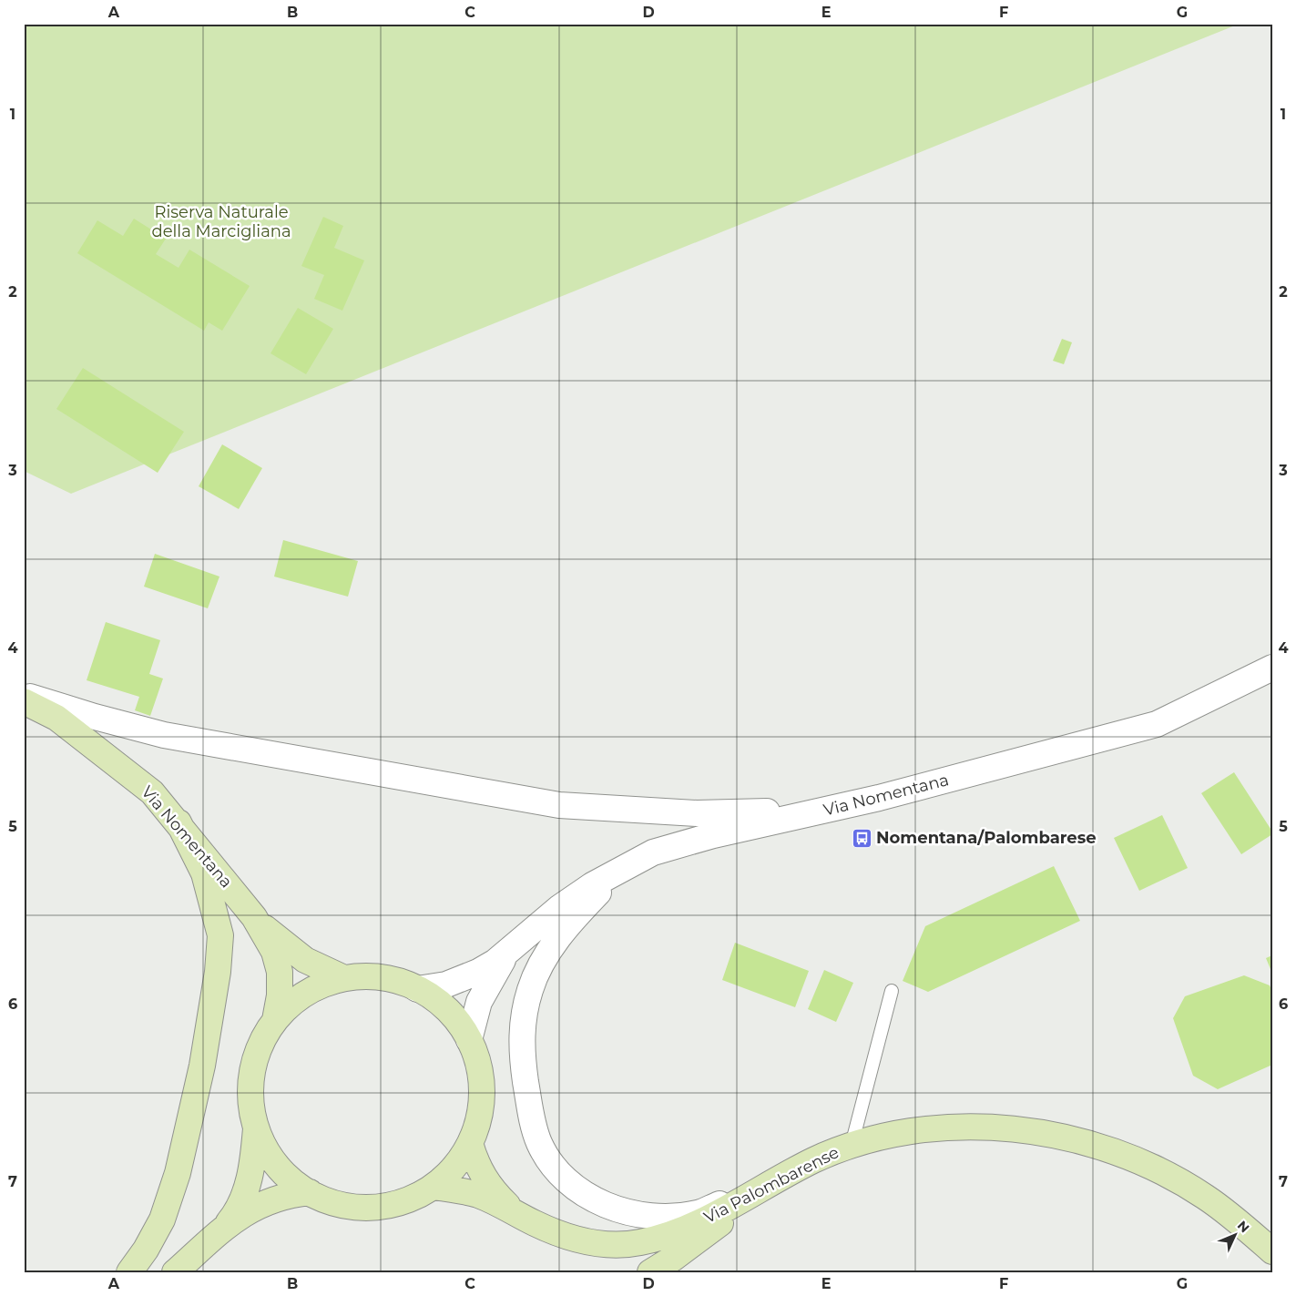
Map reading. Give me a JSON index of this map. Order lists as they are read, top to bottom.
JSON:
{
  "streets": {
    "main road": ["Via Nomentana", "Via Palombarense"]
  },
  "parks": ["Riserva Naturale della Marcigliana"],
  "places": {
    "bus stop": ["Nomentana/Palombarese"]
  },
  "north": "top right",
  "grid": {
    "columns": [
      "A",
      "B",
      "C",
      "D",
      "E",
      "F",
      "G"
    ],
    "rows": [
      "1",
      "2",
      "3",
      "4",
      "5",
      "6",
      "7"
    ]
  }
}
